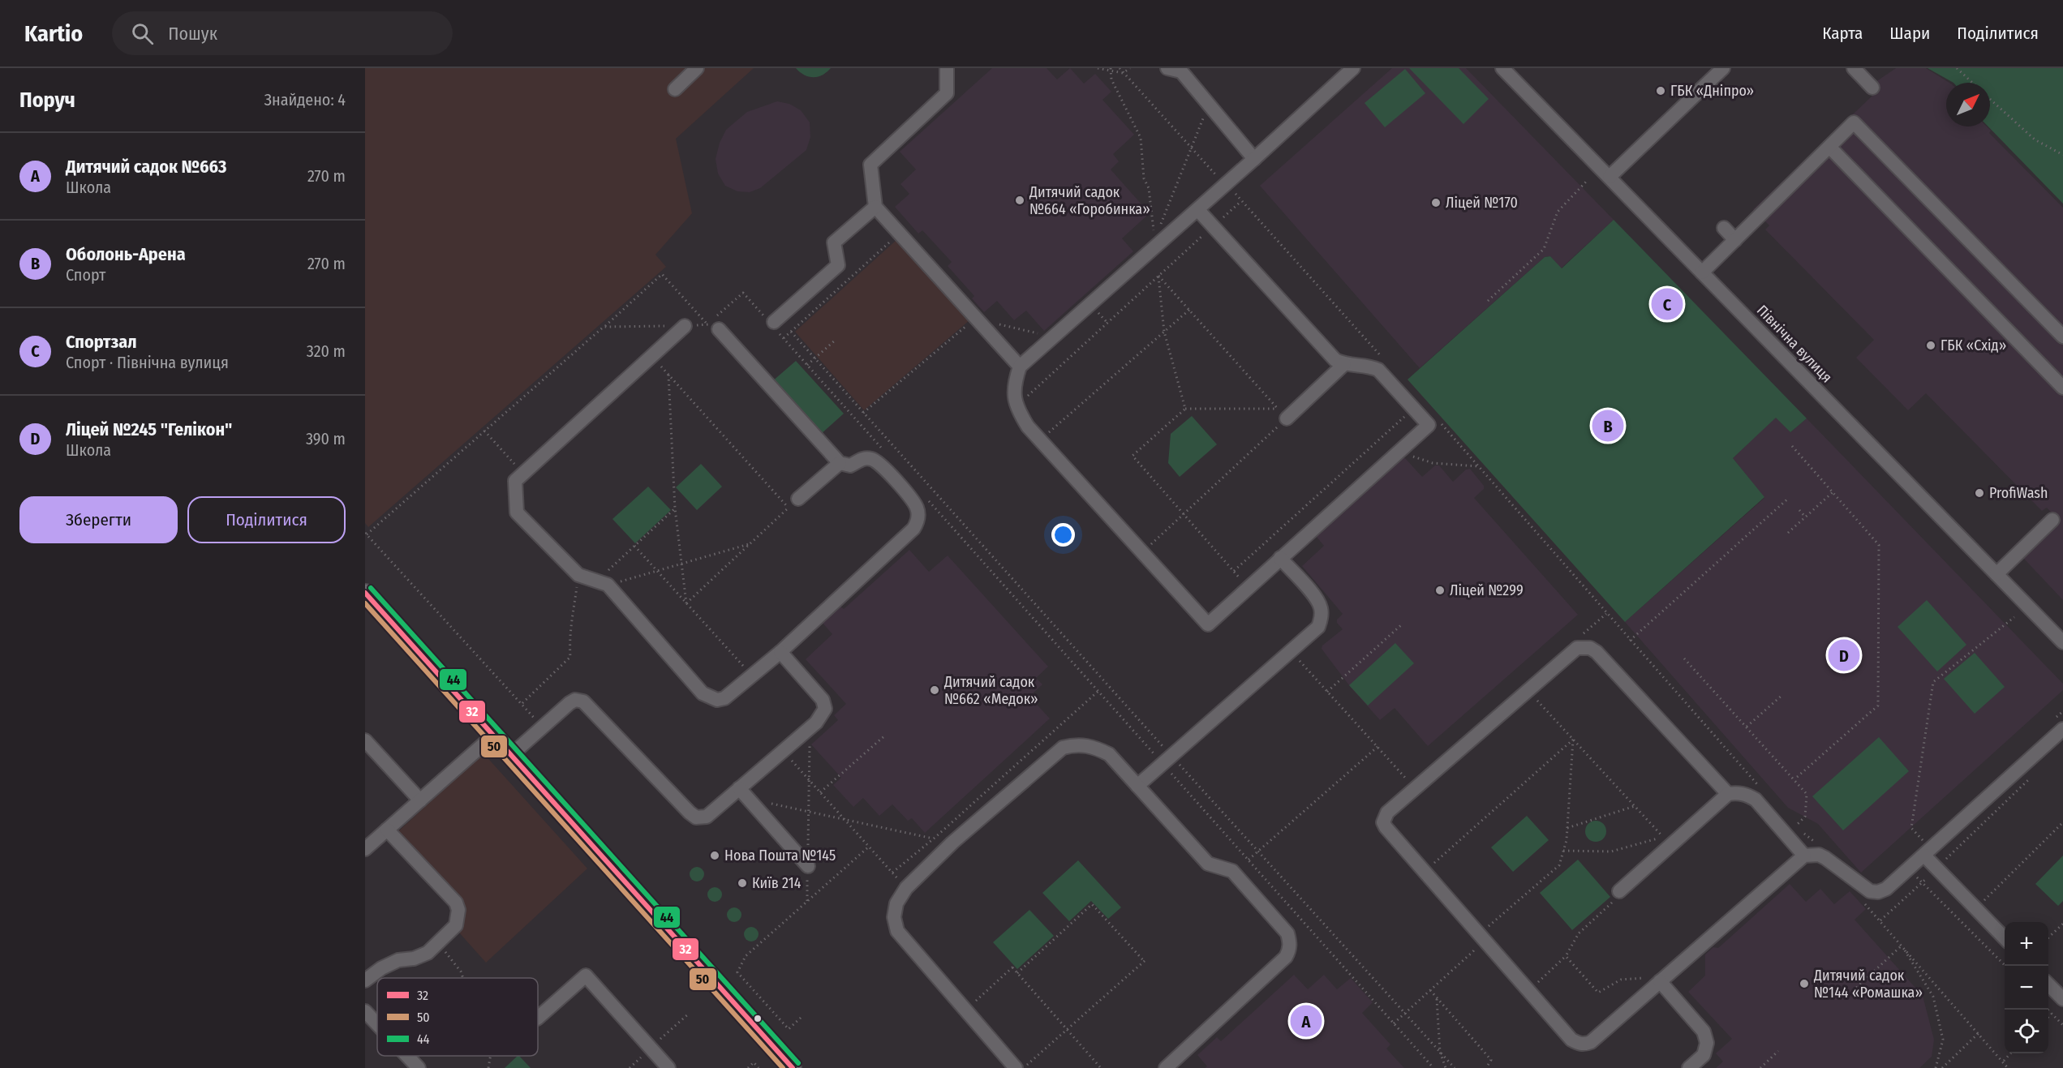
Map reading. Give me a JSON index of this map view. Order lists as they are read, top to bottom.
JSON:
{
  "streets": {
    "street": ["Північна вулиця"]
  },
  "places": [
    "ГБК «Дніпро»",
    "Дитячий садок №664 «Горобинка»",
    "Ліцей №170",
    "ГБК «Схід»",
    "ProfiWash",
    "Ліцей №299",
    "Дитячий садок №662 «Медок»",
    "Нова Пошта №145",
    "Київ 214",
    "Дитячий садок №144 «Ромашка»"
  ],
  "lines": ["transit line 44", "transit line 32", "transit line 50"],
  "legend": ["32", "50", "44"],
  "north": "top right",
  "page": {
    "header": "Kartio",
    "search": "Пошук",
    "nav": ["Карта", "Шари", "Поділитися"],
    "heading": ["Поруч", "Знайдено: 4"],
    "list": [
      {
        "mark": "A",
        "name": "Дитячий садок №663",
        "note": "Школа",
        "value": "270 m"
      },
      {
        "mark": "B",
        "name": "Оболонь-Арена",
        "note": "Спорт",
        "value": "270 m"
      },
      {
        "mark": "C",
        "name": "Спортзал",
        "note": "Спорт · Північна вулиця",
        "value": "320 m"
      },
      {
        "mark": "D",
        "name": "Ліцей №245 \"Гелікон\"",
        "note": "Школа",
        "value": "390 m"
      }
    ],
    "pins": [
      "C",
      "B",
      "D",
      "A"
    ],
    "buttons": ["Зберегти", "Поділитися"],
    "map_buttons": ["+", "−"]
  }
}
